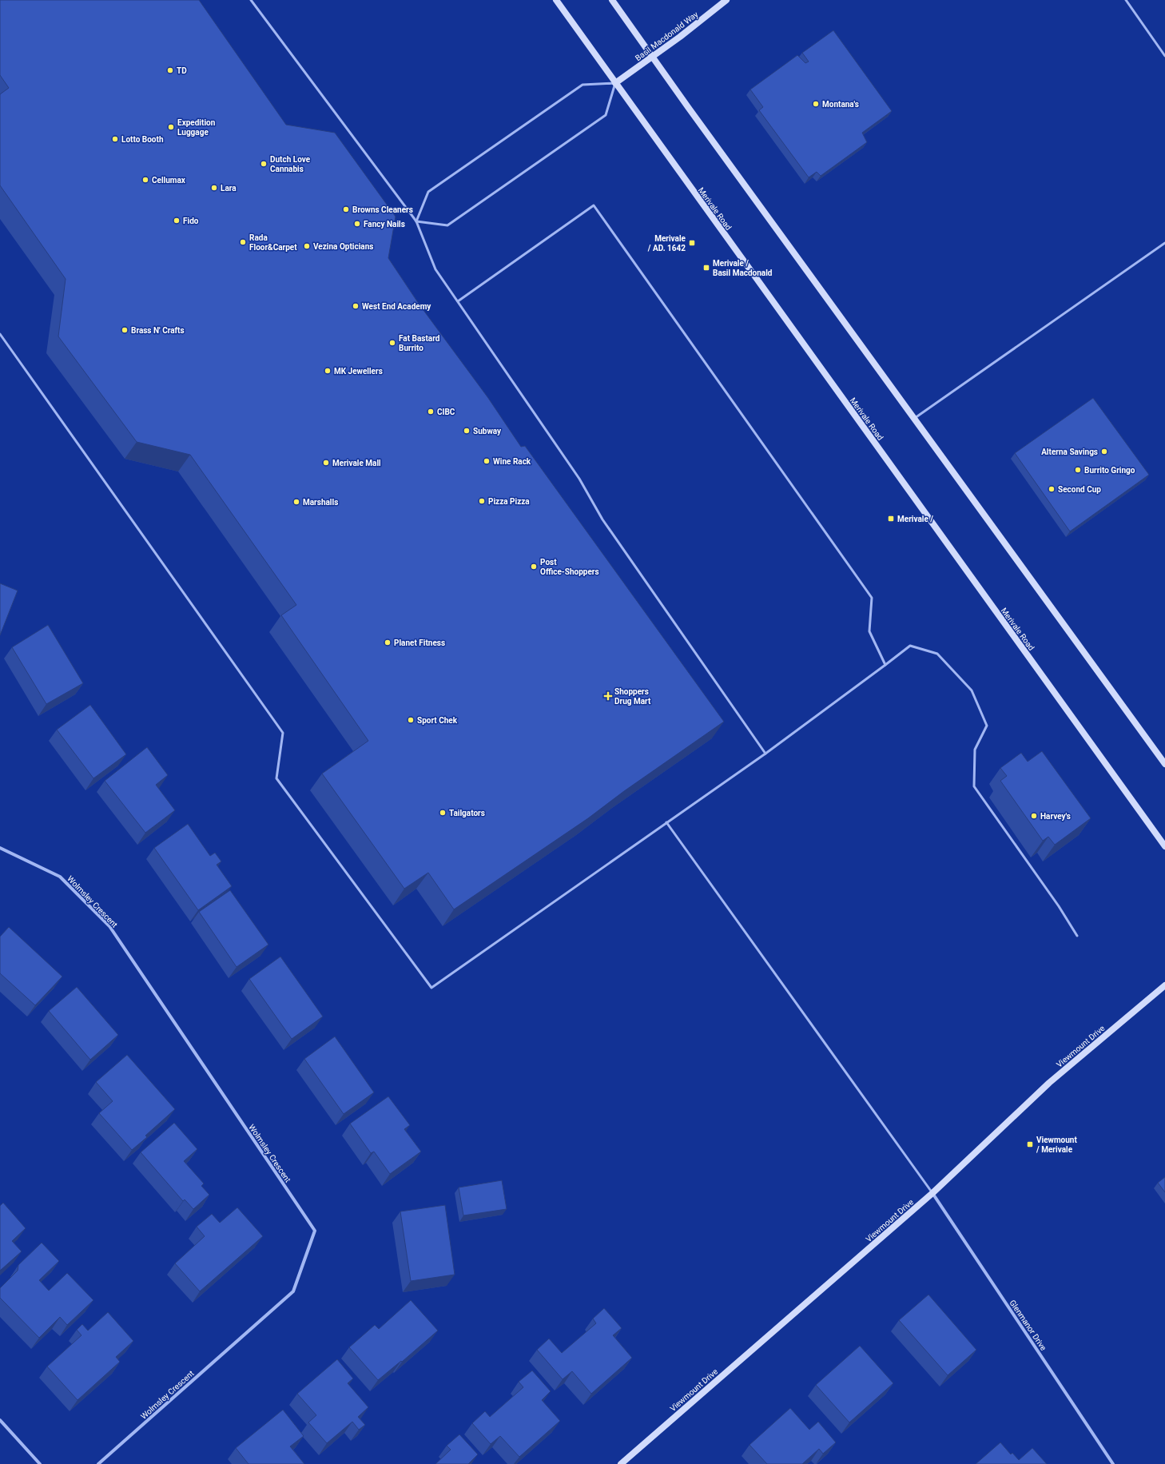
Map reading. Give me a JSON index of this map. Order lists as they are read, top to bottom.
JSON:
{
  "streets": {
    "main road": ["Basil Macdonald Way", "Merivale Road", "Viewmount Drive"],
    "street": ["Wolmsley Crescent", "Glenmanor Drive"]
  },
  "crossings": [
    ["Basil Macdonald Way", "Merivale Road"],
    ["Viewmount Drive", "Glenmanor Drive"]
  ],
  "places": {
    "other": [
      "TD",
      "Montana's",
      "Expedition Luggage",
      "Lotto Booth",
      "Dutch Love Cannabis",
      "Cellumax",
      "Lara",
      "Browns Cleaners",
      "Fido",
      "Fancy Nails",
      "Rada Floor&Carpet",
      "Vezina Opticians",
      "West End Academy",
      "Brass N' Crafts",
      "Fat Bastard Burrito",
      "MK Jewellers",
      "CIBC",
      "Subway",
      "Alterna Savings",
      "Wine Rack",
      "Merivale Mall",
      "Burrito Gringo",
      "Second Cup",
      "Pizza Pizza",
      "Marshalls",
      "Post Office-Shoppers",
      "Planet Fitness",
      "Sport Chek",
      "Tailgators",
      "Harvey's"
    ],
    "transit": [
      "Merivale / AD. 1642",
      "Merivale / Basil Macdonald",
      "Merivale /",
      "Viewmount / Merivale"
    ],
    "health": ["Shoppers Drug Mart"]
  }
}
